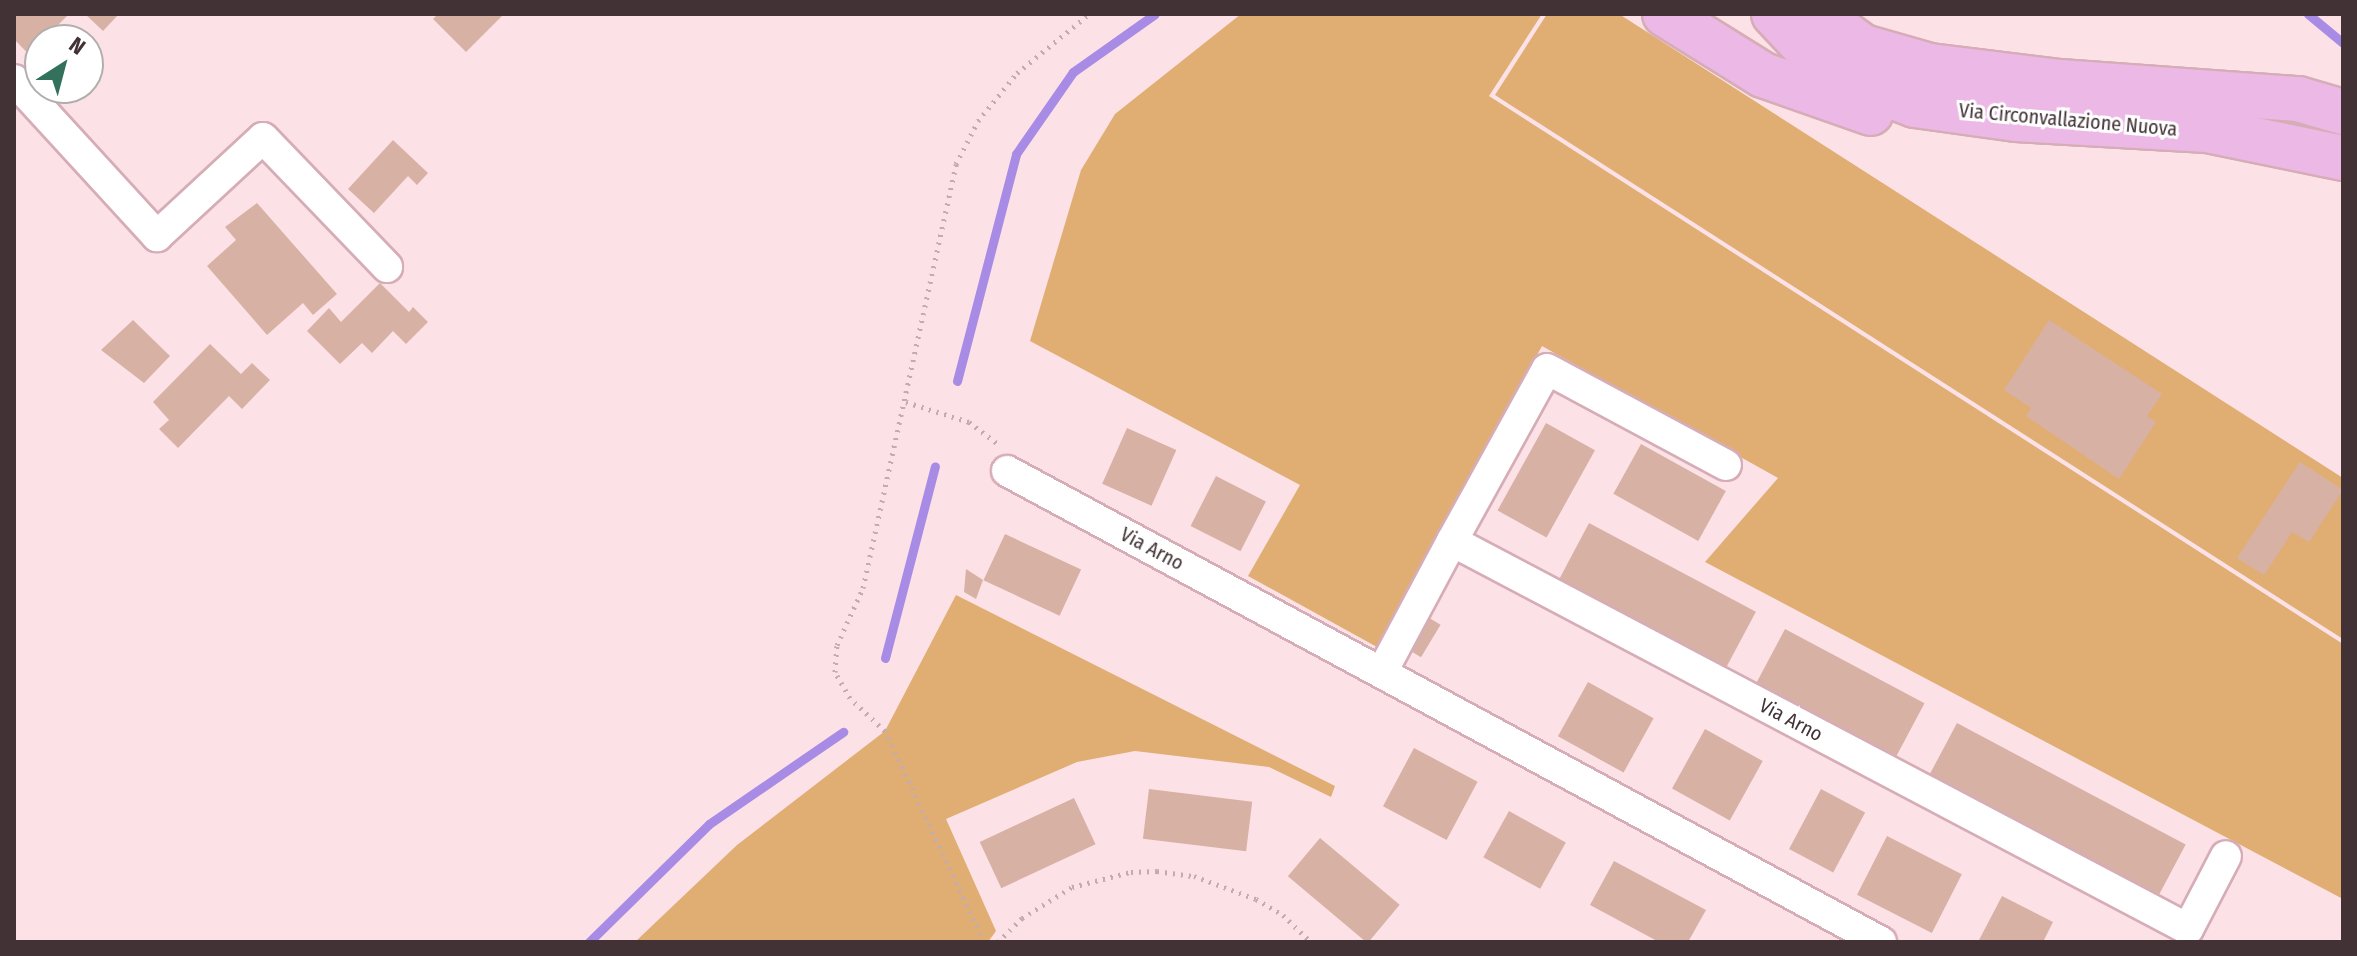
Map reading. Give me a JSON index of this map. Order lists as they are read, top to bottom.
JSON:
{
  "streets": {
    "main road": ["Via Circonvallazione Nuova"],
    "street": ["Via Arno"]
  },
  "north": "top right"
}
